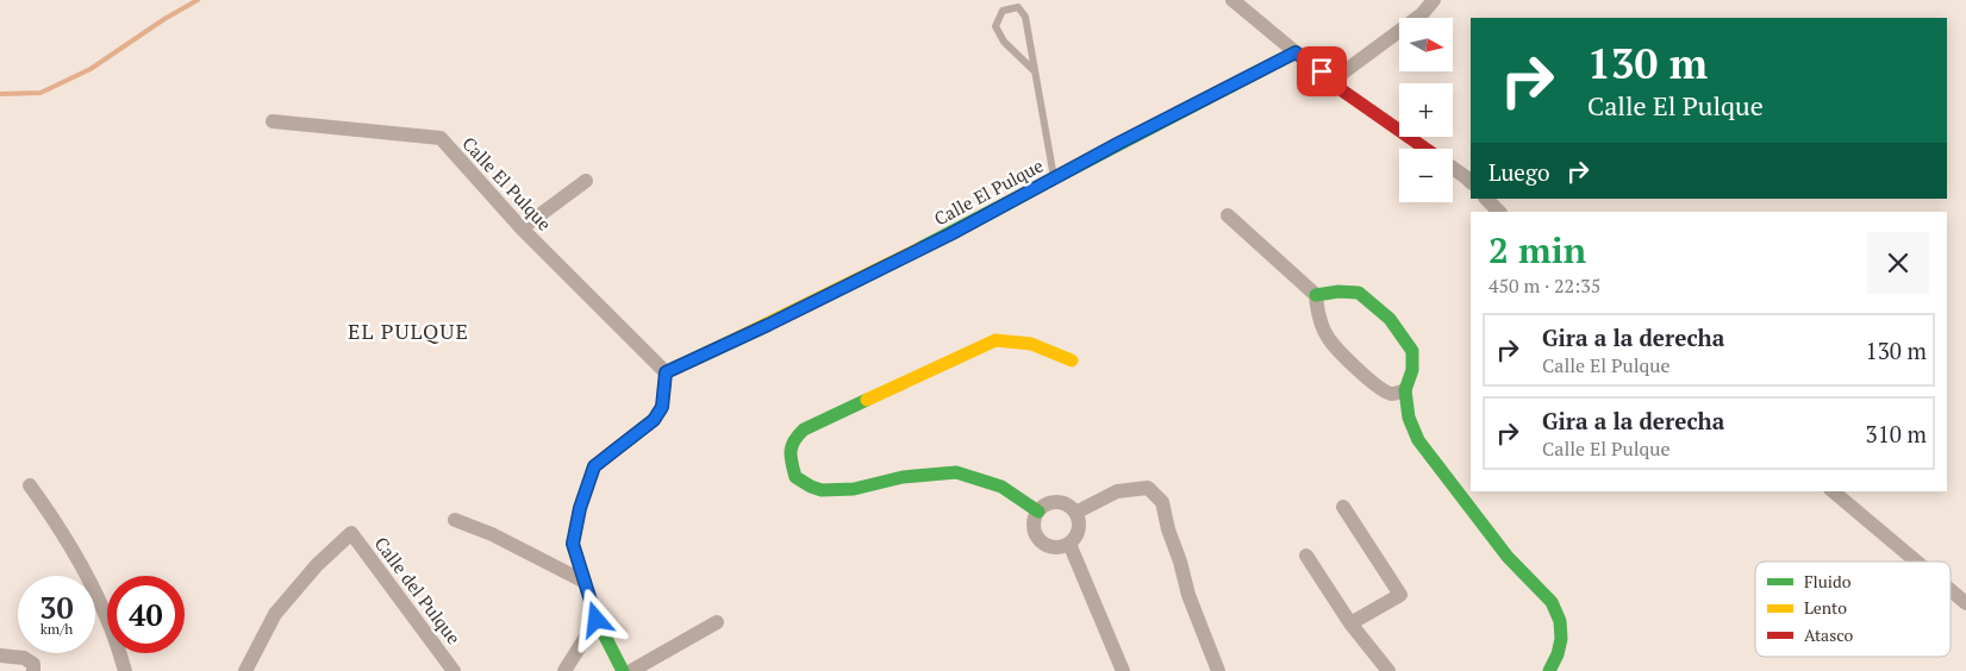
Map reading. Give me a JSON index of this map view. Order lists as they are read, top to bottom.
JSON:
{
  "streets": {
    "street": ["Calle El Pulque", "Calle del Pulque"]
  },
  "districts": ["EL PULQUE"],
  "legend": ["Fluido", "Lento", "Atasco"],
  "north": "right",
  "page": {
    "map_buttons": ["+", "−"],
    "turn": ["130 m", "Calle El Pulque"],
    "then": "Luego",
    "heading": ["2 min", "450 m · 22:35"],
    "list": [
      {
        "name": "Gira a la derecha",
        "note": "Calle El Pulque",
        "value": "130 m"
      },
      {
        "name": "Gira a la derecha",
        "note": "Calle El Pulque",
        "value": "310 m"
      }
    ],
    "speed": "30 km/h",
    "limit": "40"
  }
}
